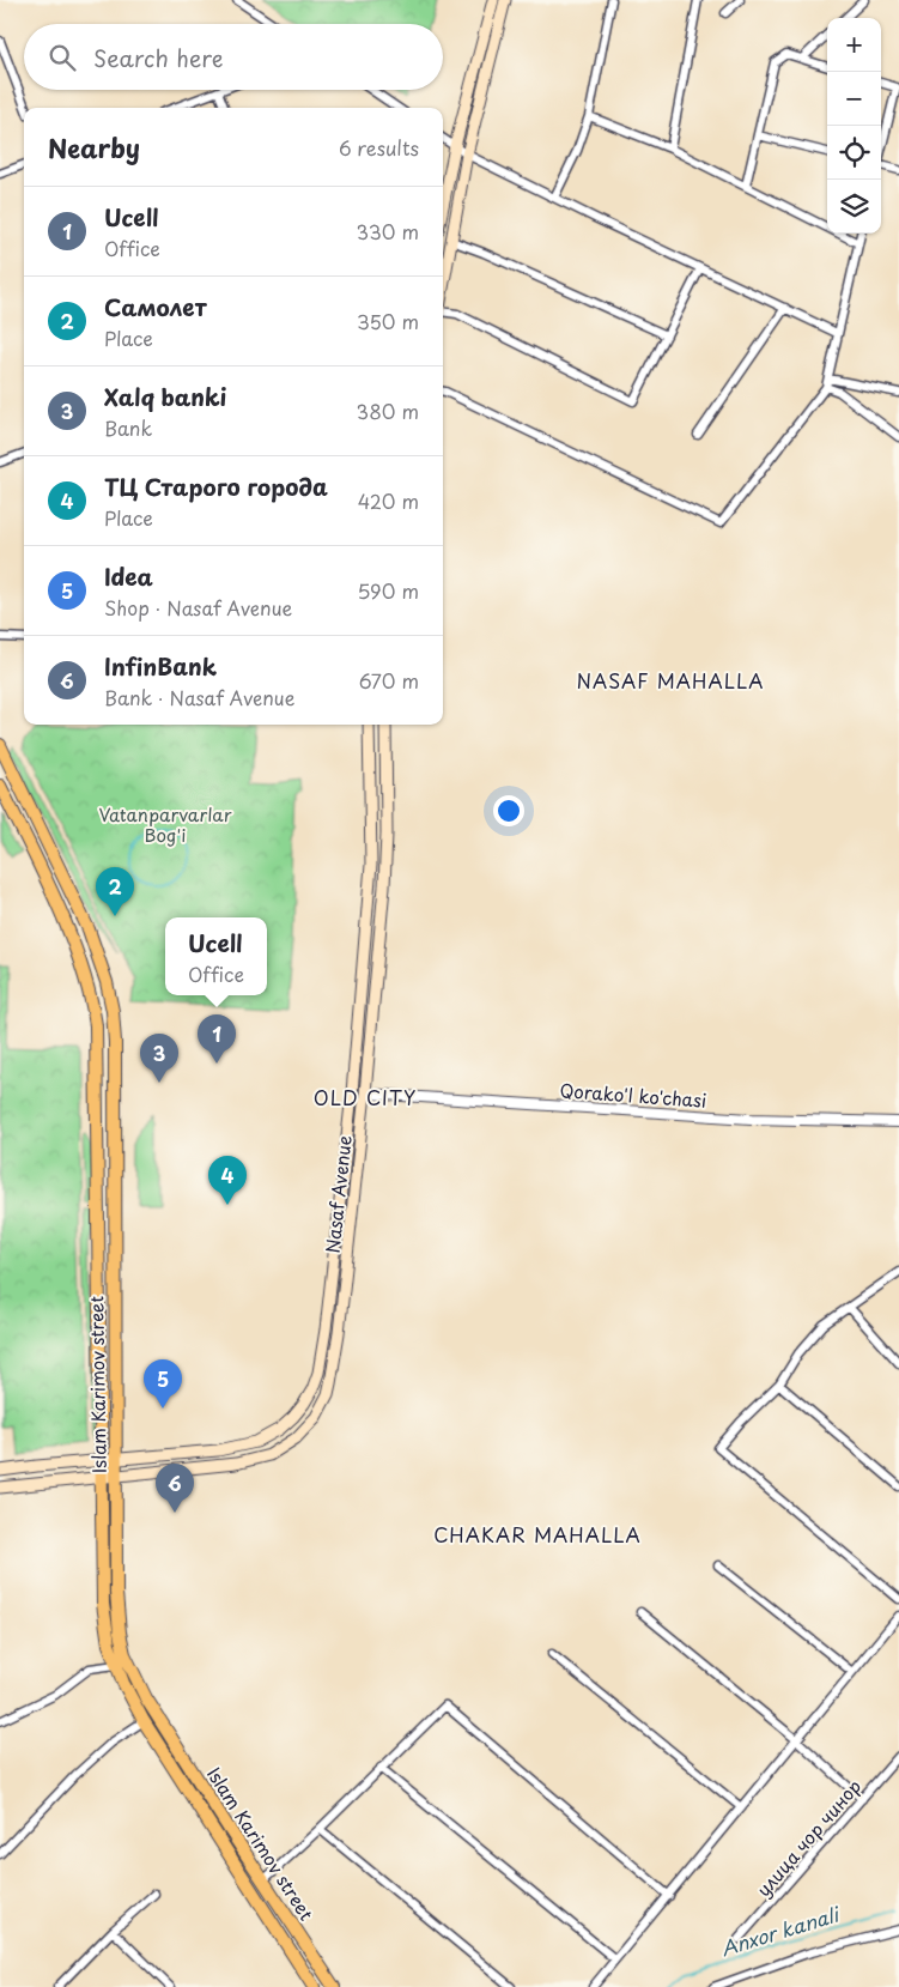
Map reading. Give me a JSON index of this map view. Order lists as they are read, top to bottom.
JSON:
{
  "streets": {
    "main road": ["Nasaf Avenue", "Islam Karimov street"],
    "street": ["Qorako'l ko'chasi", "улица чор чинор"]
  },
  "crossings": [
    ["Qorako'l ko'chasi", "Nasaf Avenue"],
    ["Nasaf Avenue", "Islam Karimov street"]
  ],
  "districts": ["NASAF MAHALLA", "OLD CITY", "CHAKAR MAHALLA"],
  "water": ["Anxor kanali"],
  "parks": ["Vatanparvarlar Bog'i"],
  "page": {
    "map_buttons": ["+", "−"],
    "search": "Search here",
    "heading": ["Nearby", "6 results"],
    "list": [
      {
        "mark": "1",
        "name": "Ucell",
        "note": "Office",
        "value": "330 m"
      },
      {
        "mark": "2",
        "name": "Самолет",
        "note": "Place",
        "value": "350 m"
      },
      {
        "mark": "3",
        "name": "Xalq banki",
        "note": "Bank",
        "value": "380 m"
      },
      {
        "mark": "4",
        "name": "ТЦ Старого города",
        "note": "Place",
        "value": "420 m"
      },
      {
        "mark": "5",
        "name": "Idea",
        "note": "Shop · Nasaf Avenue",
        "value": "590 m"
      },
      {
        "mark": "6",
        "name": "InfinBank",
        "note": "Bank · Nasaf Avenue",
        "value": "670 m"
      }
    ],
    "pins": [
      "2",
      "1",
      "3",
      "4",
      "5",
      "6"
    ],
    "popup": ["Ucell", "Office"]
  }
}
